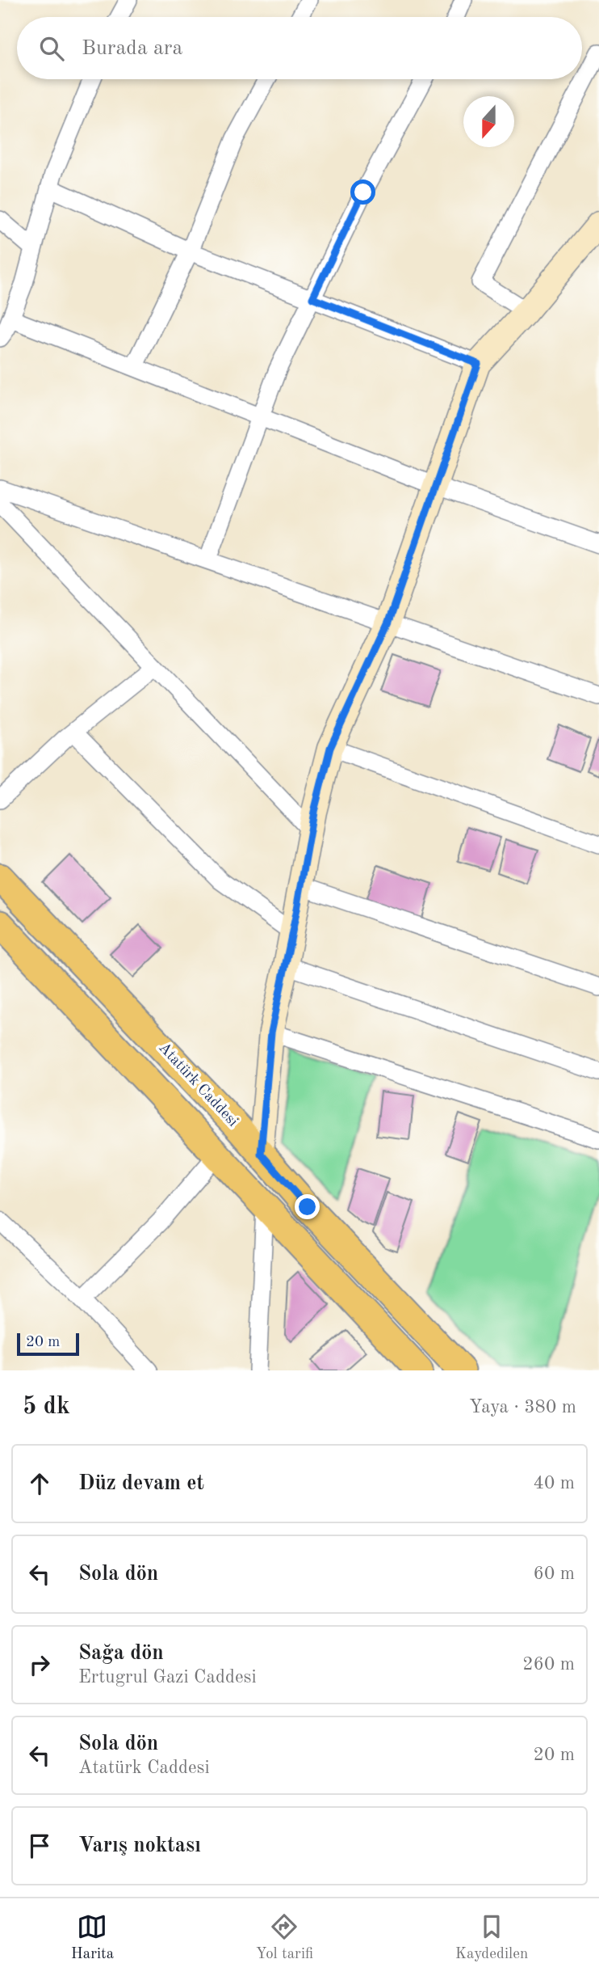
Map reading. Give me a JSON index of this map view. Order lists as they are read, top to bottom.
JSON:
{
  "streets": {
    "main road": ["Atatürk Caddesi"]
  },
  "scale_bar": "20 m",
  "north": "bottom",
  "page": {
    "search": "Burada ara",
    "scale": "20 m",
    "heading": ["5 dk", "Yaya · 380 m"],
    "list": [
      ["Düz devam et", "40 m"],
      ["Sola dön", "60 m"],
      ["Sağa dön", "Ertugrul Gazi Caddesi", "260 m"],
      ["Sola dön", "Atatürk Caddesi", "20 m"],
      "Varış noktası"
    ],
    "nav": ["Harita", "Yol tarifi", "Kaydedilen"]
  }
}
